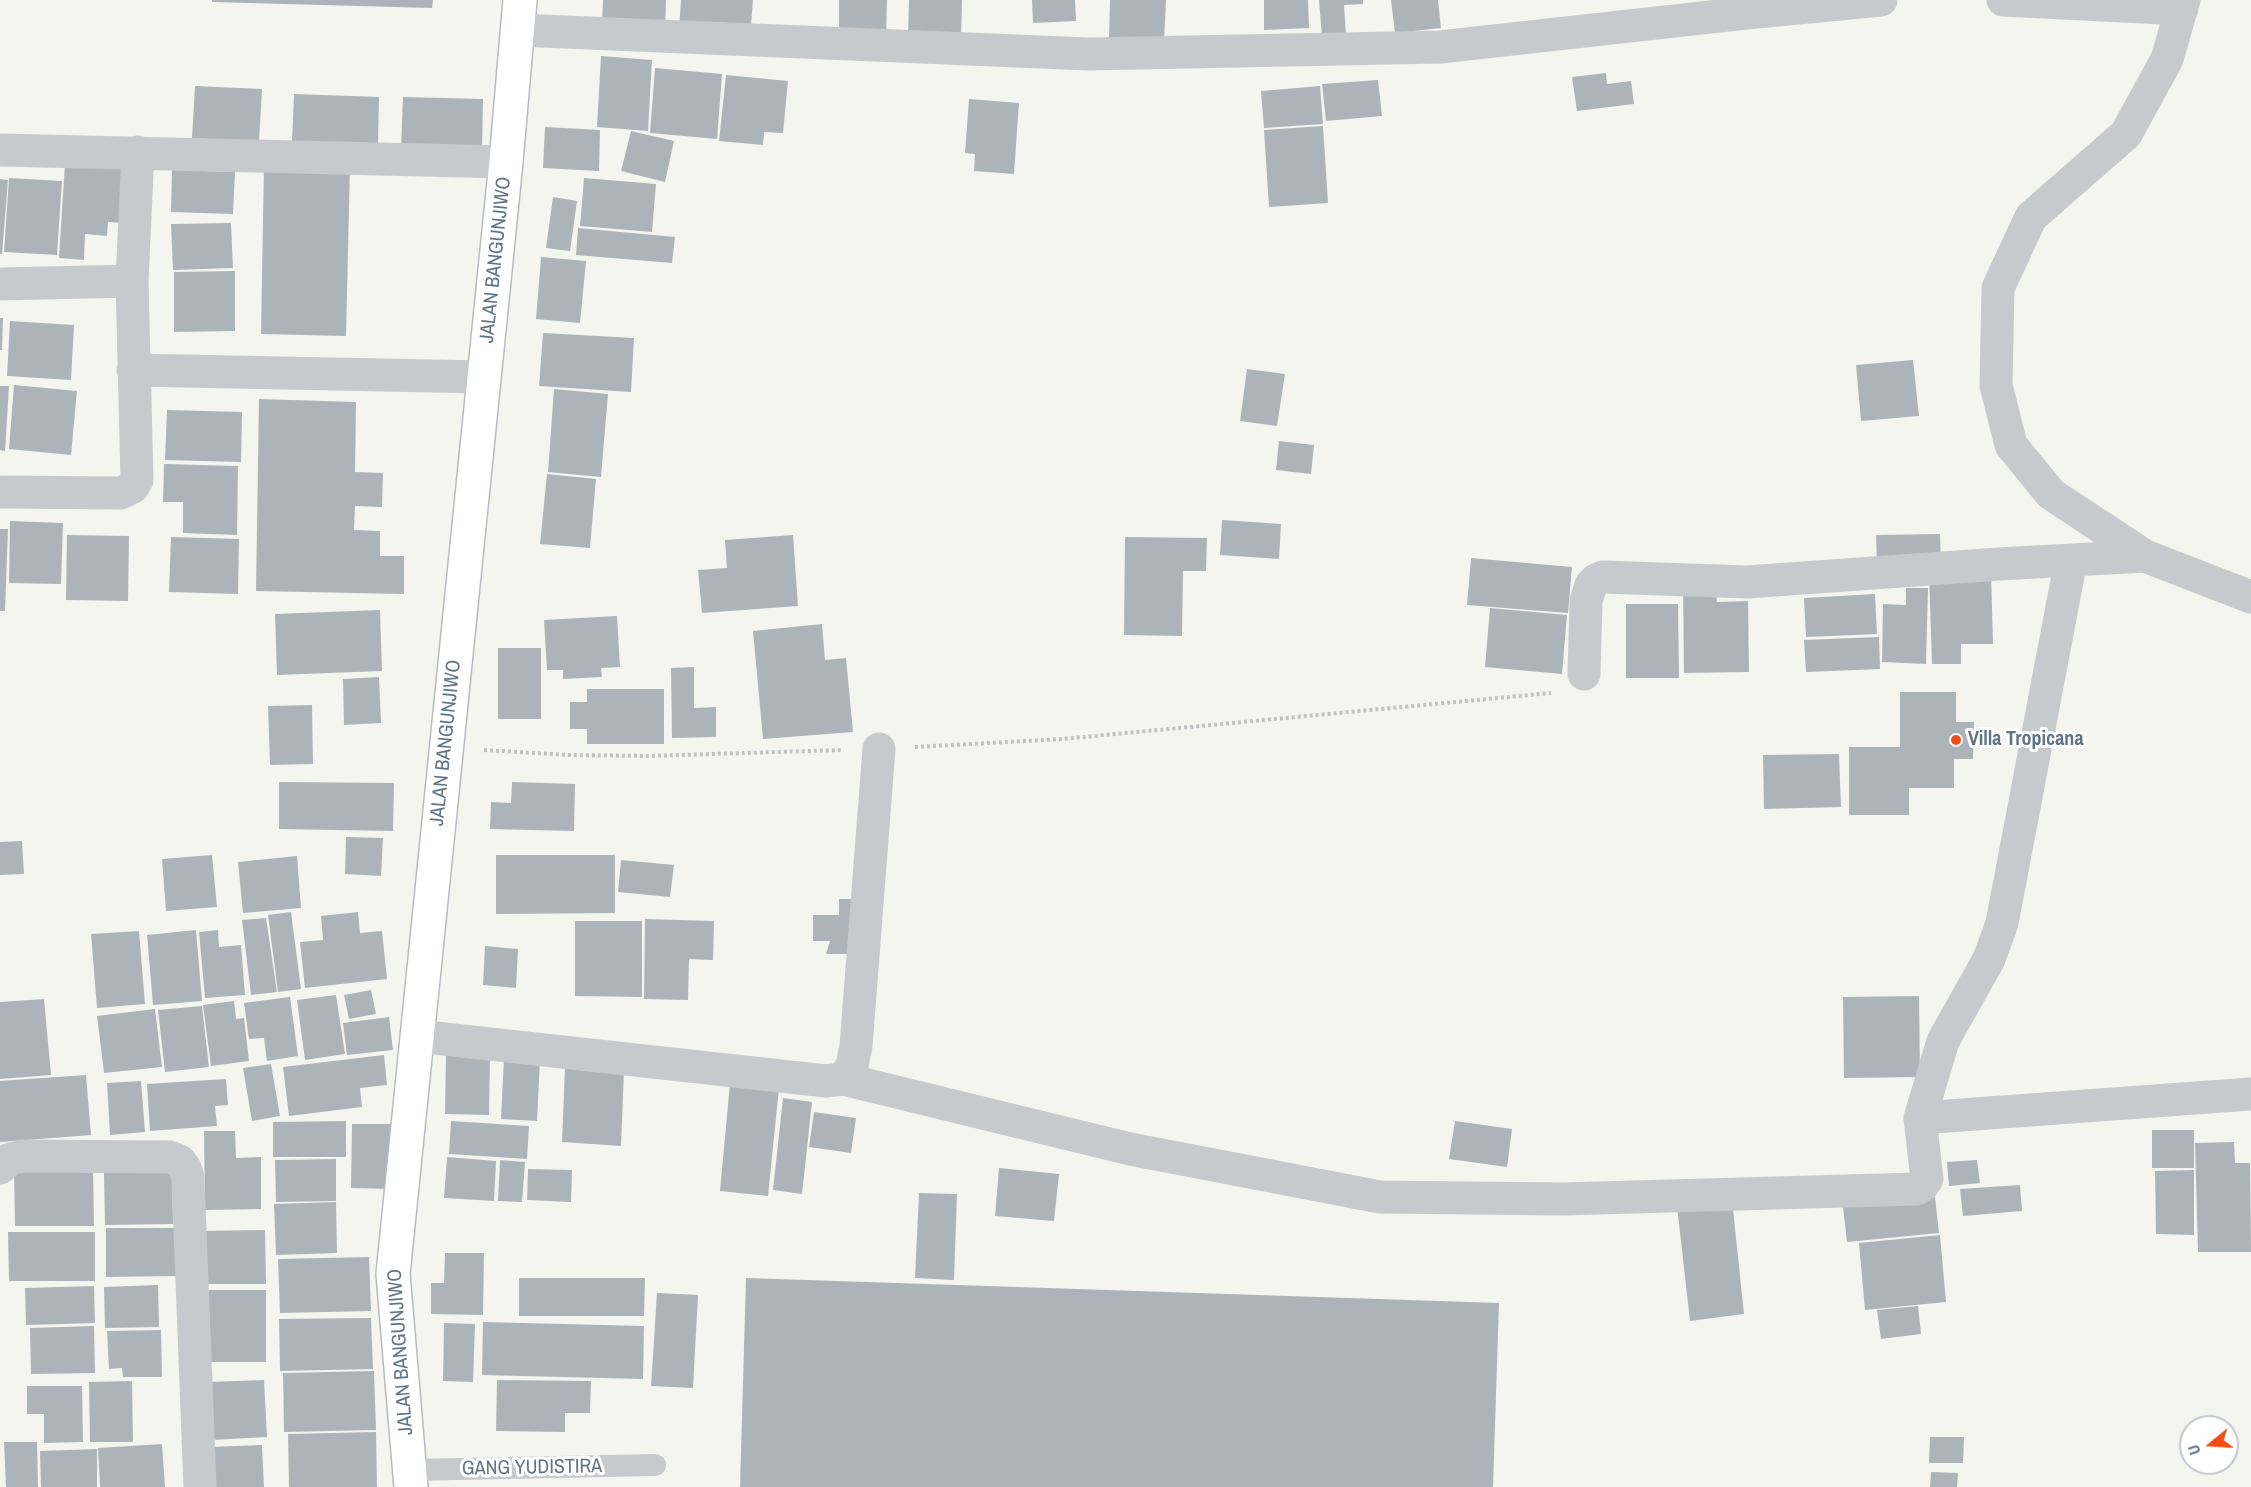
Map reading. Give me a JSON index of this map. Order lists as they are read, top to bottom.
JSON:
{
  "streets": {
    "main road": ["JALAN BANGUNJIWO"],
    "lane": ["GANG YUDISTIRA"]
  },
  "crossings": [
    ["JALAN BANGUNJIWO", "GANG YUDISTIRA"]
  ],
  "places": ["Villa Tropicana"],
  "north": "left"
}
